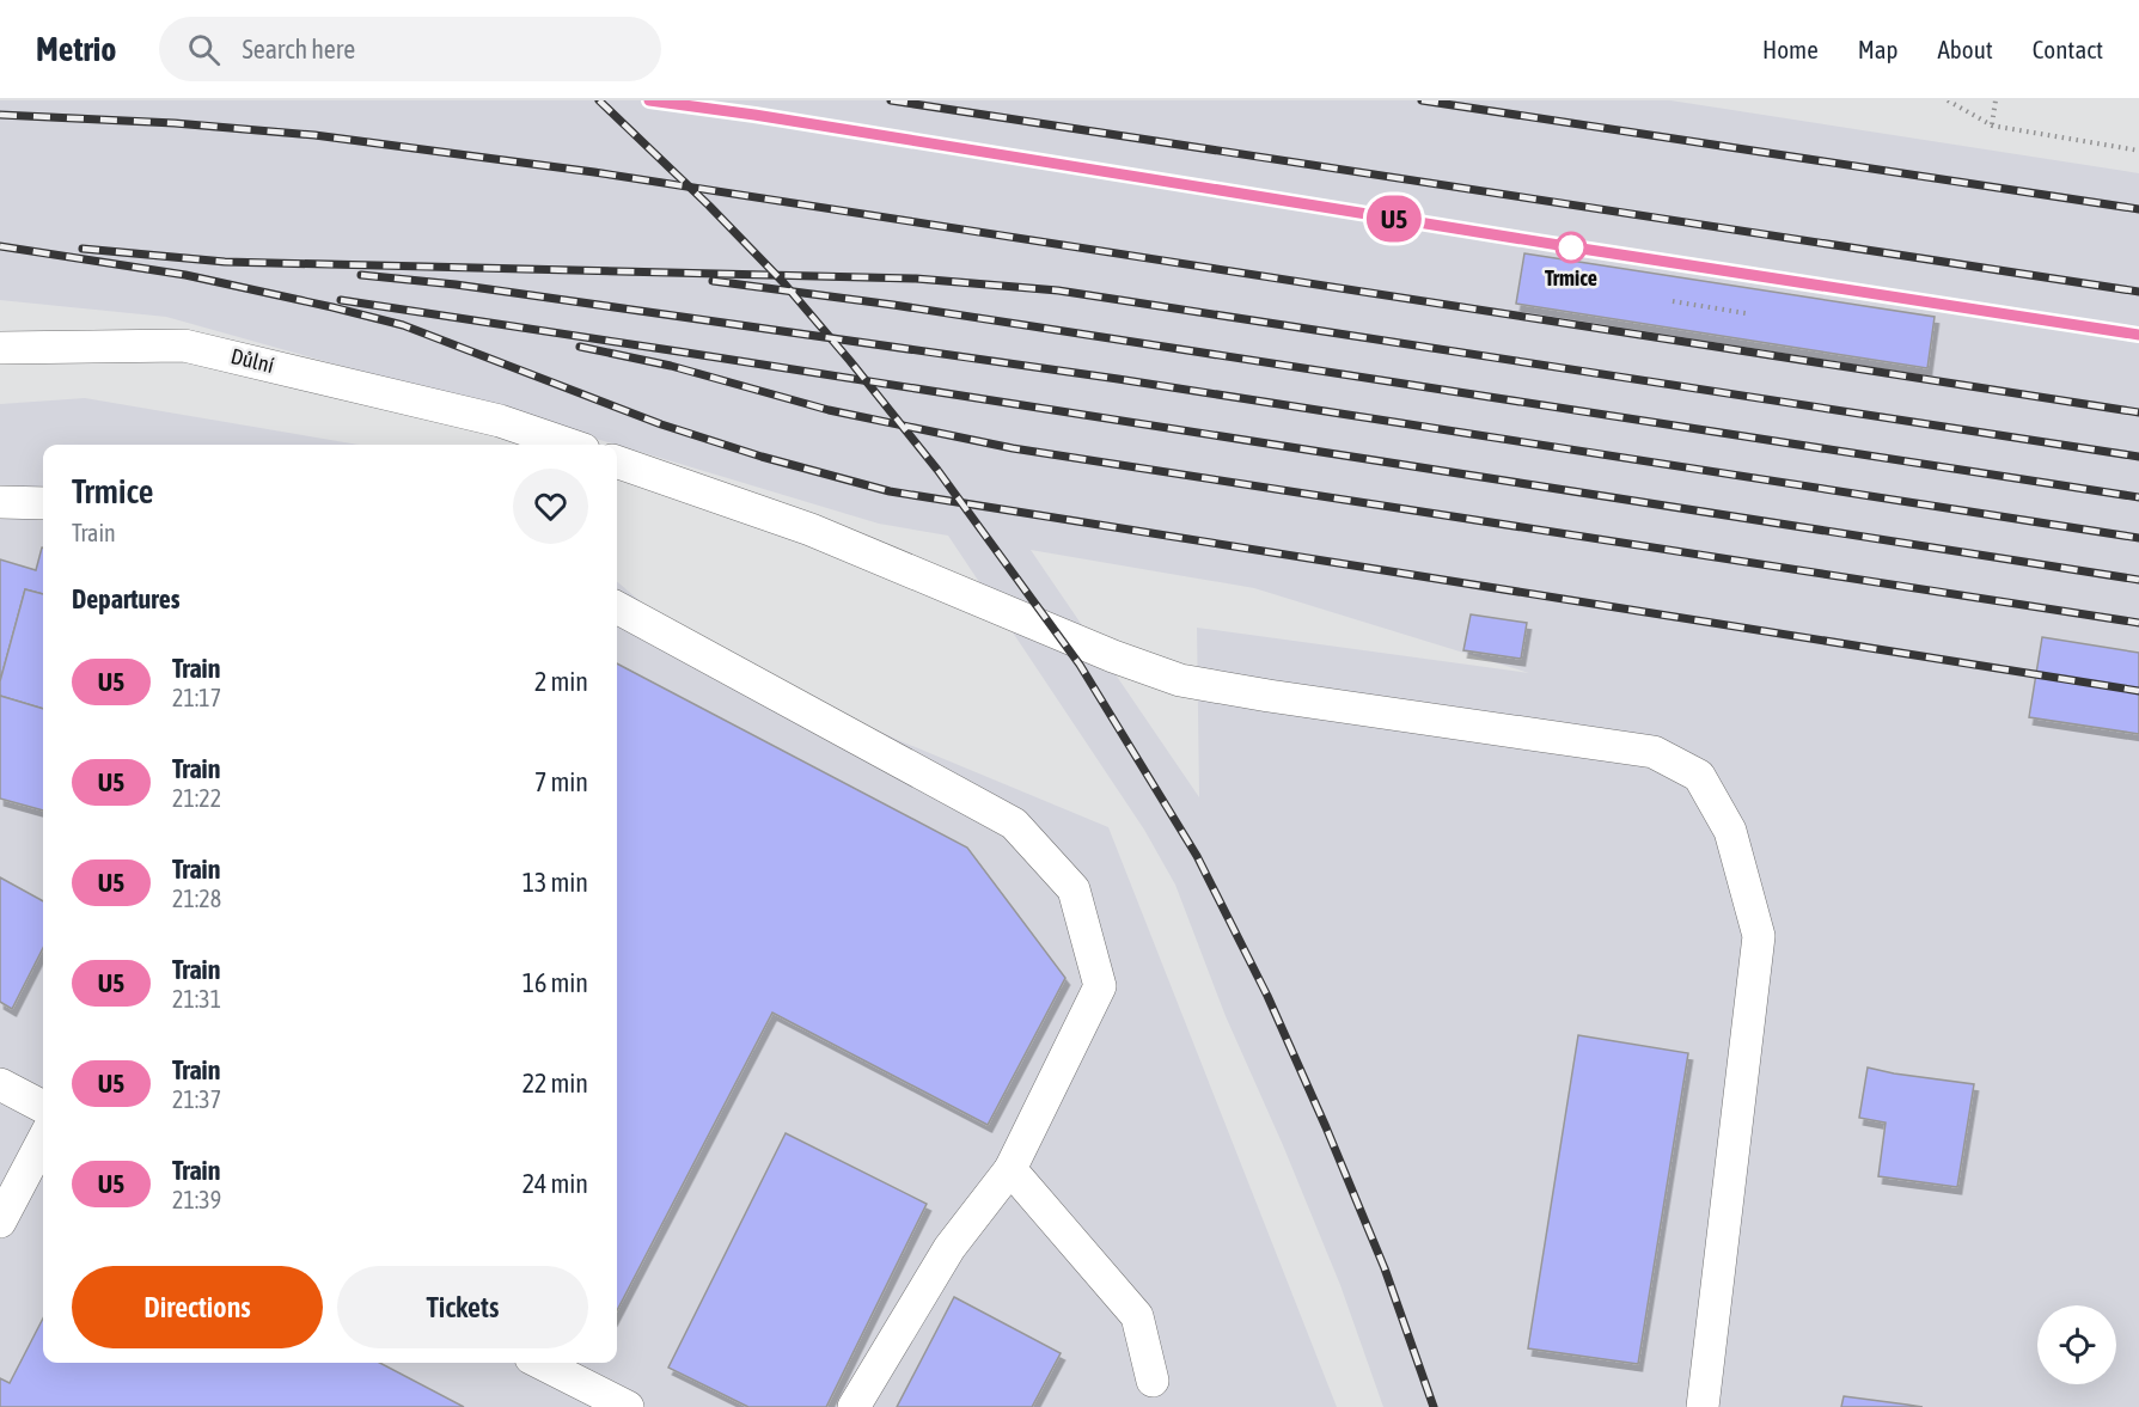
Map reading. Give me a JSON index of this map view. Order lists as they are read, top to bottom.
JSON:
{
  "streets": {
    "lane": ["Důlní"]
  },
  "places": ["Trmice"],
  "page": {
    "header": "Metrio",
    "search": "Search here",
    "nav": [
      "Home",
      "Map",
      "About",
      "Contact"
    ],
    "on_map": "U5",
    "heading": [
      ["Trmice", "Train"],
      "Departures"
    ],
    "list": [
      {
        "mark": "U5",
        "name": "Train",
        "note": "21:17",
        "value": "2 min"
      },
      {
        "mark": "U5",
        "name": "Train",
        "note": "21:22",
        "value": "7 min"
      },
      {
        "mark": "U5",
        "name": "Train",
        "note": "21:28",
        "value": "13 min"
      },
      {
        "mark": "U5",
        "name": "Train",
        "note": "21:31",
        "value": "16 min"
      },
      {
        "mark": "U5",
        "name": "Train",
        "note": "21:37",
        "value": "22 min"
      },
      {
        "mark": "U5",
        "name": "Train",
        "note": "21:39",
        "value": "24 min"
      }
    ],
    "buttons": ["Directions", "Tickets"]
  }
}
